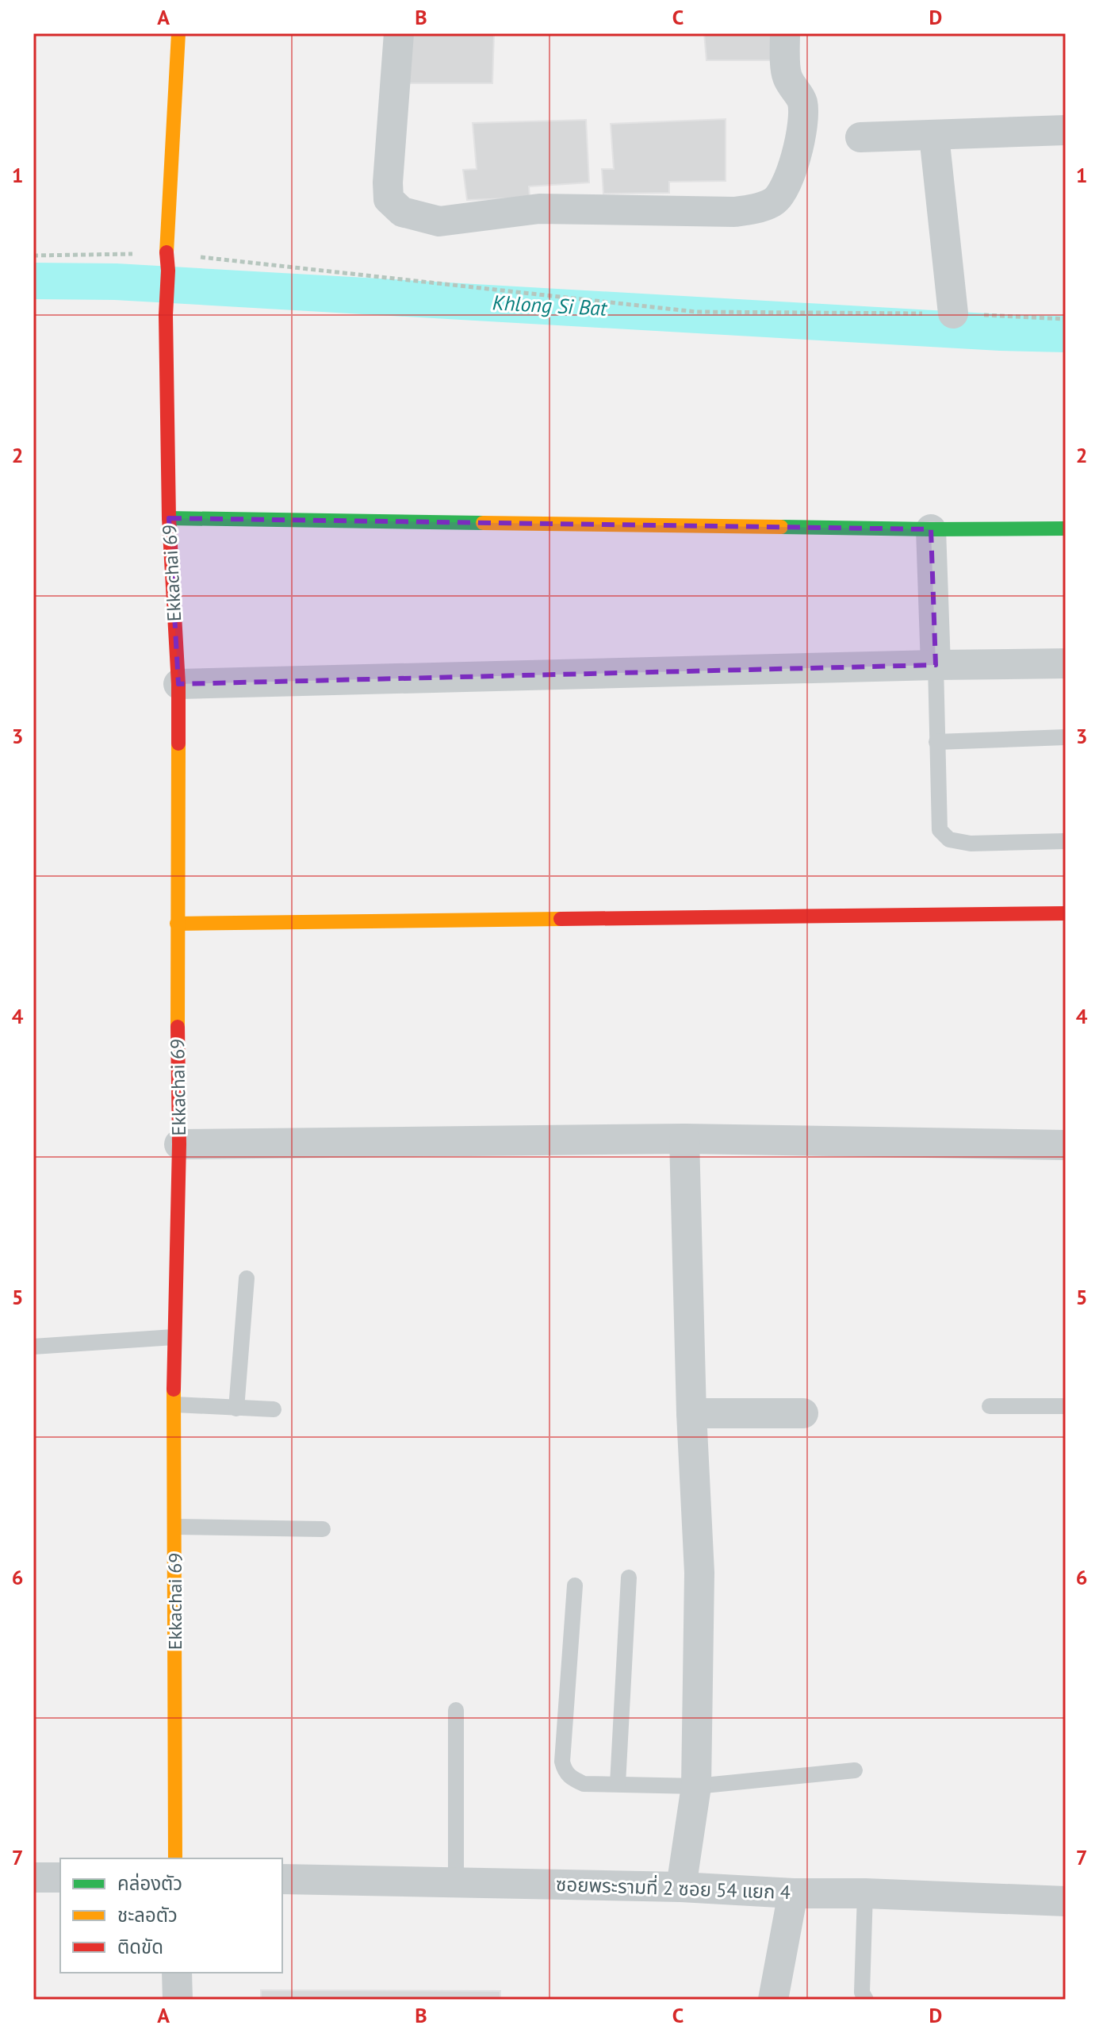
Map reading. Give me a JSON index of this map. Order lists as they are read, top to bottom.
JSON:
{
  "streets": {
    "street": ["Ekkachai 69", "ซอยพระรามที่ 2 ซอย 54 แยก 4"]
  },
  "water": ["Khlong Si Bat"],
  "legend": ["คล่องตัว", "ชะลอตัว", "ติดขัด"],
  "grid": {
    "columns": [
      "A",
      "B",
      "C",
      "D"
    ],
    "rows": [
      "1",
      "2",
      "3",
      "4",
      "5",
      "6",
      "7"
    ]
  }
}
